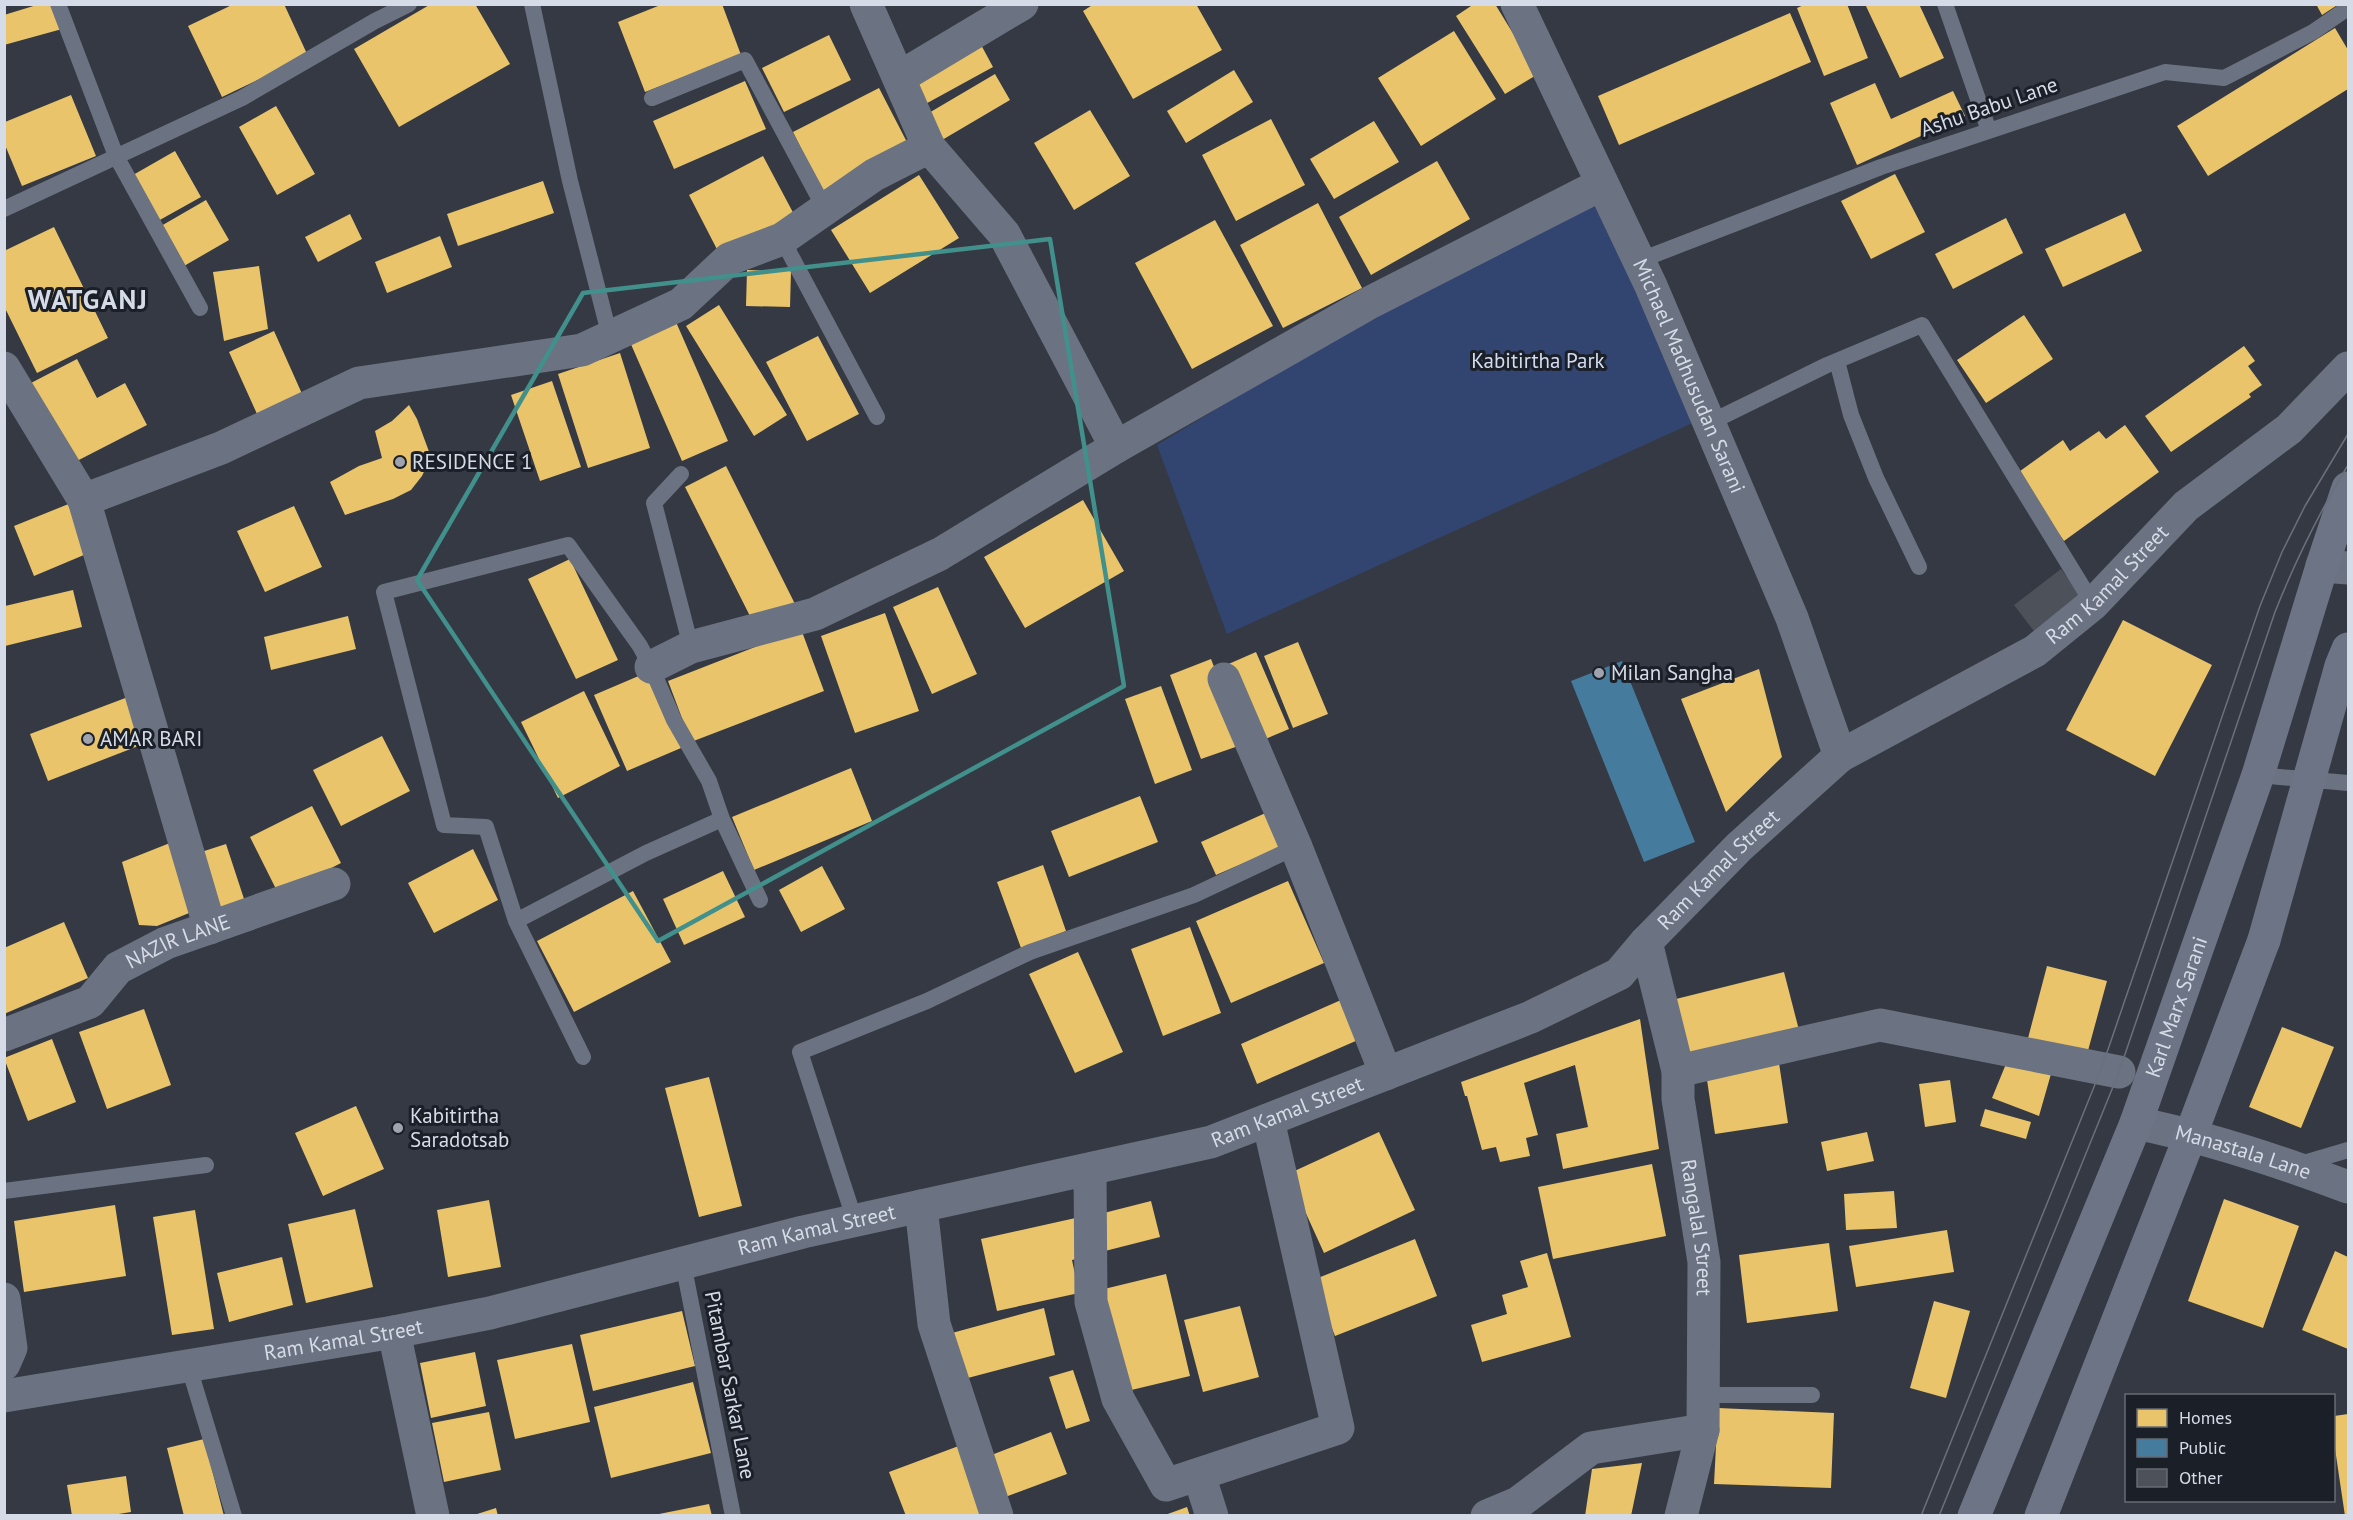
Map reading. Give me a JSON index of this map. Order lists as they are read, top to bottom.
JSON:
{
  "streets": {
    "main road": ["Karl Marx Sarani"],
    "street": [
      "Michael Madhusudan Sarani",
      "Ram Kamal Street",
      "NAZIR LANE",
      "Manastala Lane",
      "Rangalal Street"
    ],
    "lane": ["Ashu Babu Lane", "Pitambar Sarkar Lane"]
  },
  "crossings": [
    ["Ashu Babu Lane", "Michael Madhusudan Sarani"],
    ["Michael Madhusudan Sarani", "Ram Kamal Street"],
    ["Ram Kamal Street", "Rangalal Street"],
    ["Ram Kamal Street", "Pitambar Sarkar Lane"],
    ["Karl Marx Sarani", "Manastala Lane"]
  ],
  "districts": ["WATGANJ"],
  "parks": ["Kabitirtha Park"],
  "places": [
    "RESIDENCE 1",
    "Milan Sangha",
    "AMAR BARI",
    "Kabitirtha Saradotsab"
  ],
  "legend": ["Homes", "Public", "Other"]
}
